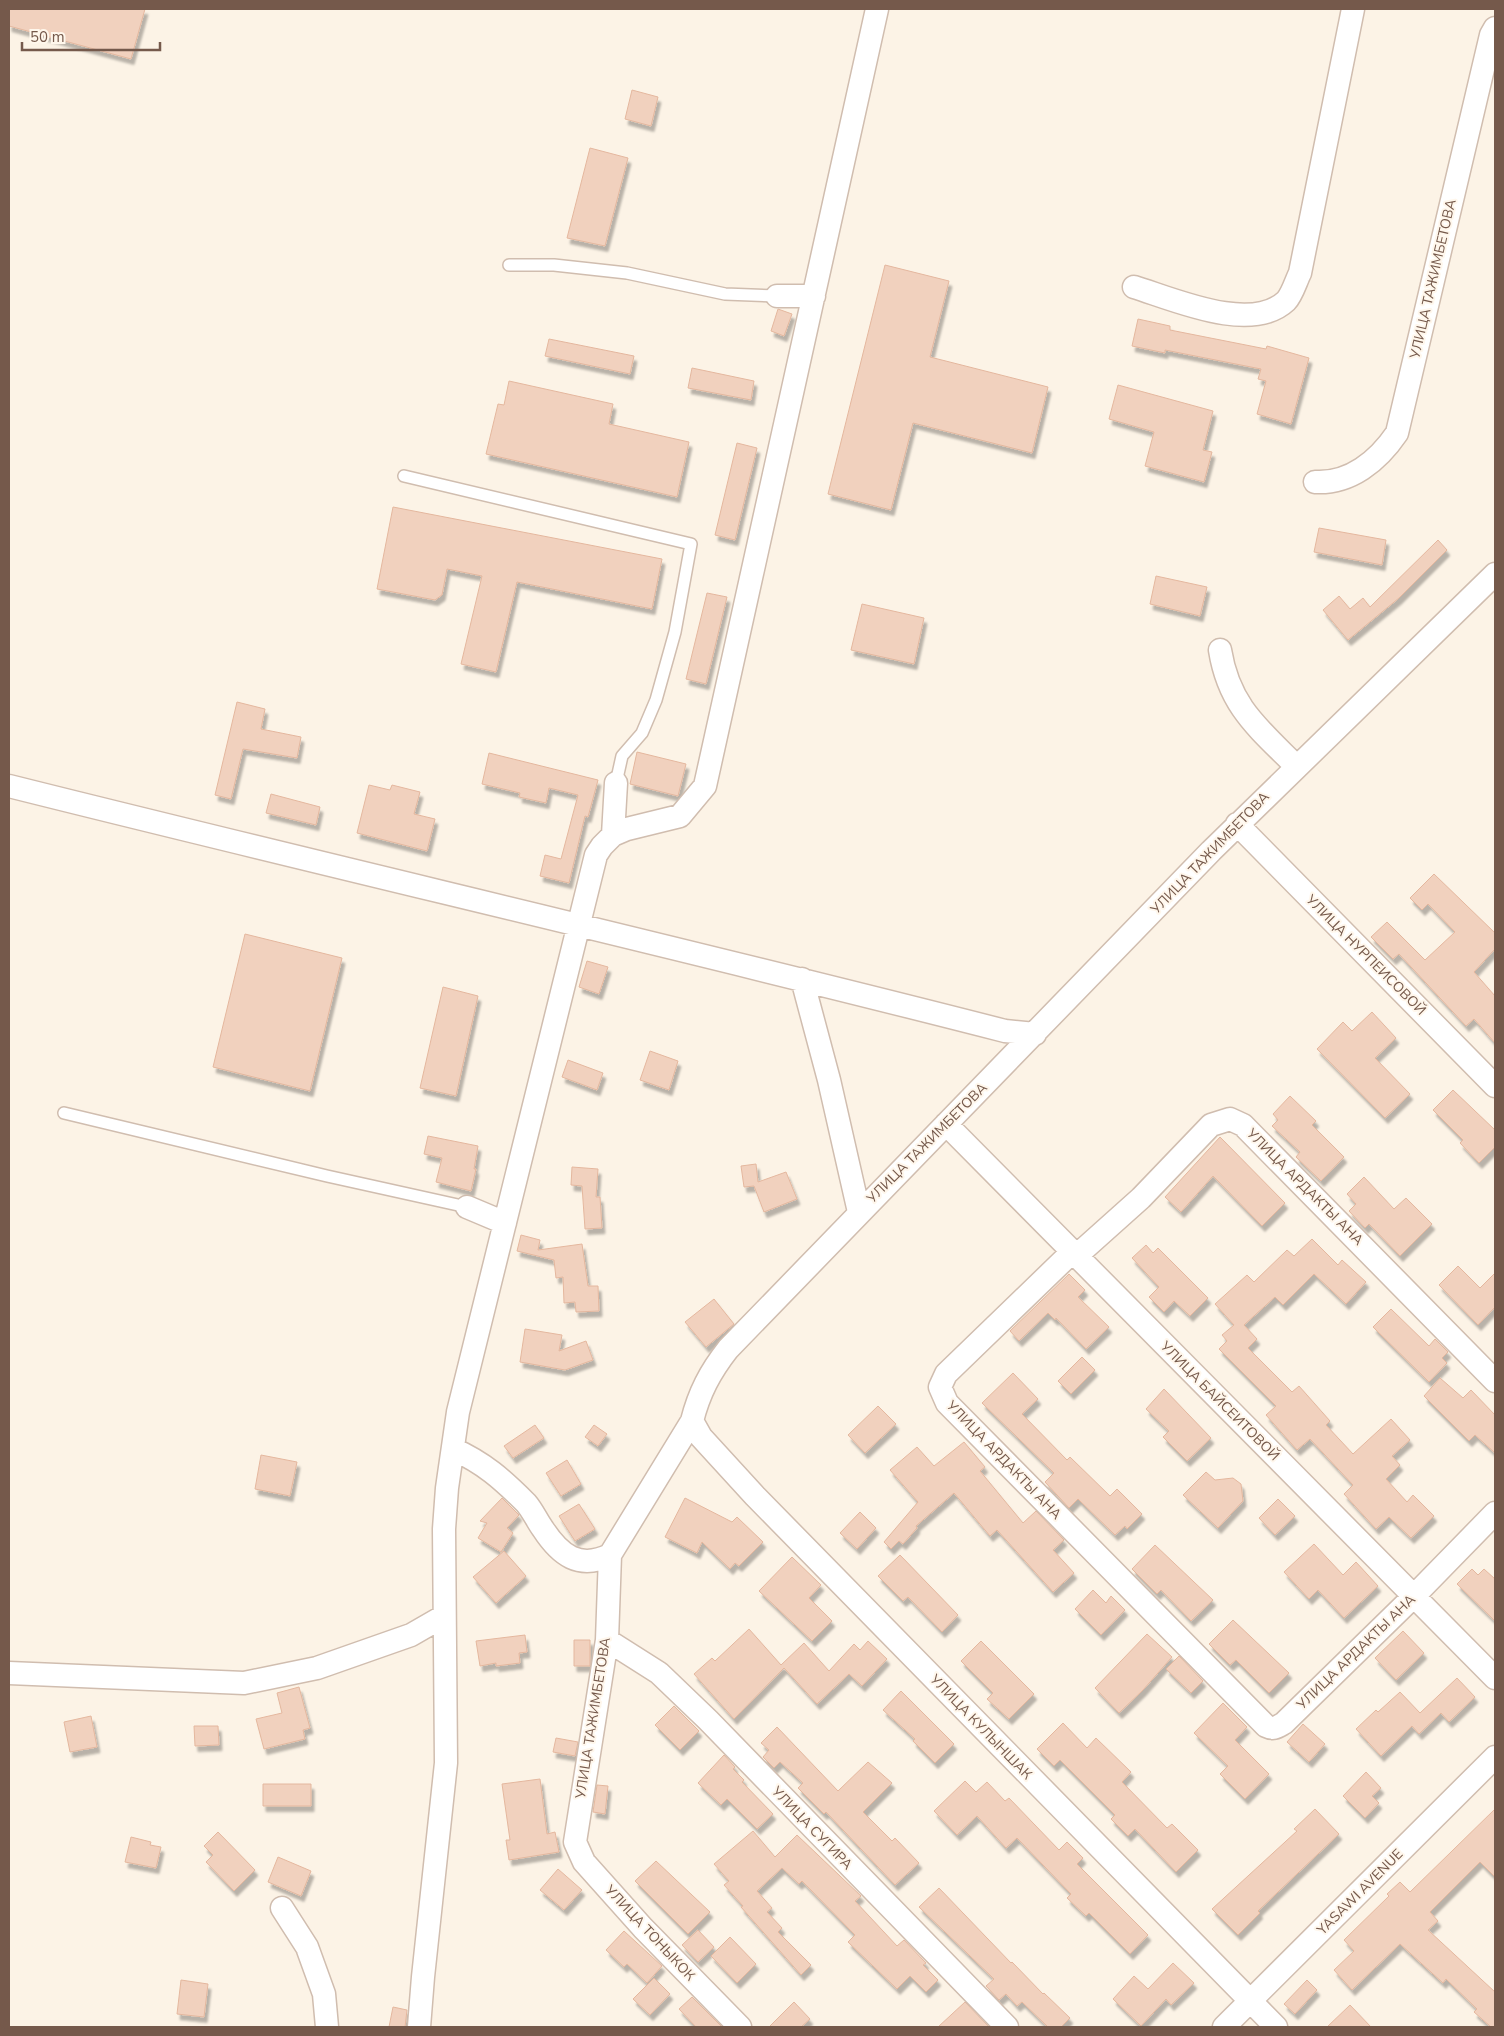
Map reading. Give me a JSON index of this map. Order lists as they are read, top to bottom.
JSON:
{
  "streets": {
    "street": [
      "УЛИЦА ТАЖИМБЕТОВА",
      "УЛИЦА НУРПЕИСОВОЙ",
      "УЛИЦА АРДАКТЫ АНА",
      "УЛИЦА БАЙСЕИТОВОЙ",
      "УЛИЦА КУЛЫНШАК",
      "УЛИЦА СУГИРА",
      "YASAWI AVENUE",
      "УЛИЦА ТОНЫКОК"
    ]
  },
  "crossings": [
    ["УЛИЦА ТАЖИМБЕТОВА", "УЛИЦА НУРПЕИСОВОЙ"],
    ["УЛИЦА ТАЖИМБЕТОВА", "УЛИЦА БАЙСЕИТОВОЙ"],
    ["УЛИЦА ТАЖИМБЕТОВА", "УЛИЦА КУЛЫНШАК"],
    ["УЛИЦА ТАЖИМБЕТОВА", "УЛИЦА СУГИРА"],
    ["УЛИЦА ТАЖИМБЕТОВА", "УЛИЦА ТОНЫКОК"],
    ["УЛИЦА АРДАКТЫ АНА", "УЛИЦА БАЙСЕИТОВОЙ"],
    ["УЛИЦА КУЛЫНШАК", "YASAWI AVENUE"]
  ],
  "scale_bar": "50 m"
}
